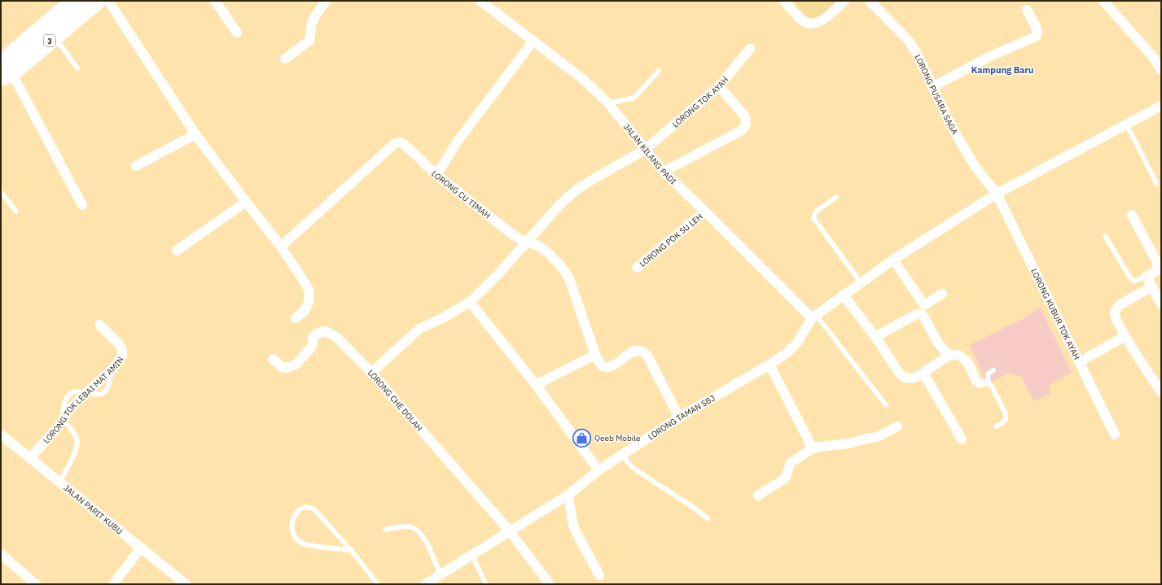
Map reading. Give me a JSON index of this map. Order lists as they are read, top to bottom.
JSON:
{
  "streets": {
    "highway": ["3"],
    "street": [
      "LORONG PUSARA SAGA",
      "LORONG TOK AYAH",
      "JALAN KILANG PADI",
      "LORONG CU TIMAH",
      "LORONG POK SU LEH",
      "LORONG KUBUR TOK AYAH",
      "LORONG TOK LEBAI MAT AMIN",
      "LORONG CHE DOLAH",
      "LORONG TAMAN SBJ",
      "JALAN PARIT KUBU"
    ]
  },
  "crossings": [
    ["LORONG PUSARA SAGA", "LORONG KUBUR TOK AYAH"],
    ["LORONG TOK AYAH", "JALAN KILANG PADI"],
    ["JALAN KILANG PADI", "LORONG POK SU LEH"],
    ["JALAN KILANG PADI", "LORONG TAMAN SBJ"],
    ["LORONG TOK LEBAI MAT AMIN", "JALAN PARIT KUBU"],
    ["LORONG CHE DOLAH", "LORONG TAMAN SBJ"]
  ],
  "districts": ["Kampung Baru"],
  "places": {
    "shop": ["Qeeb Mobile"]
  }
}
